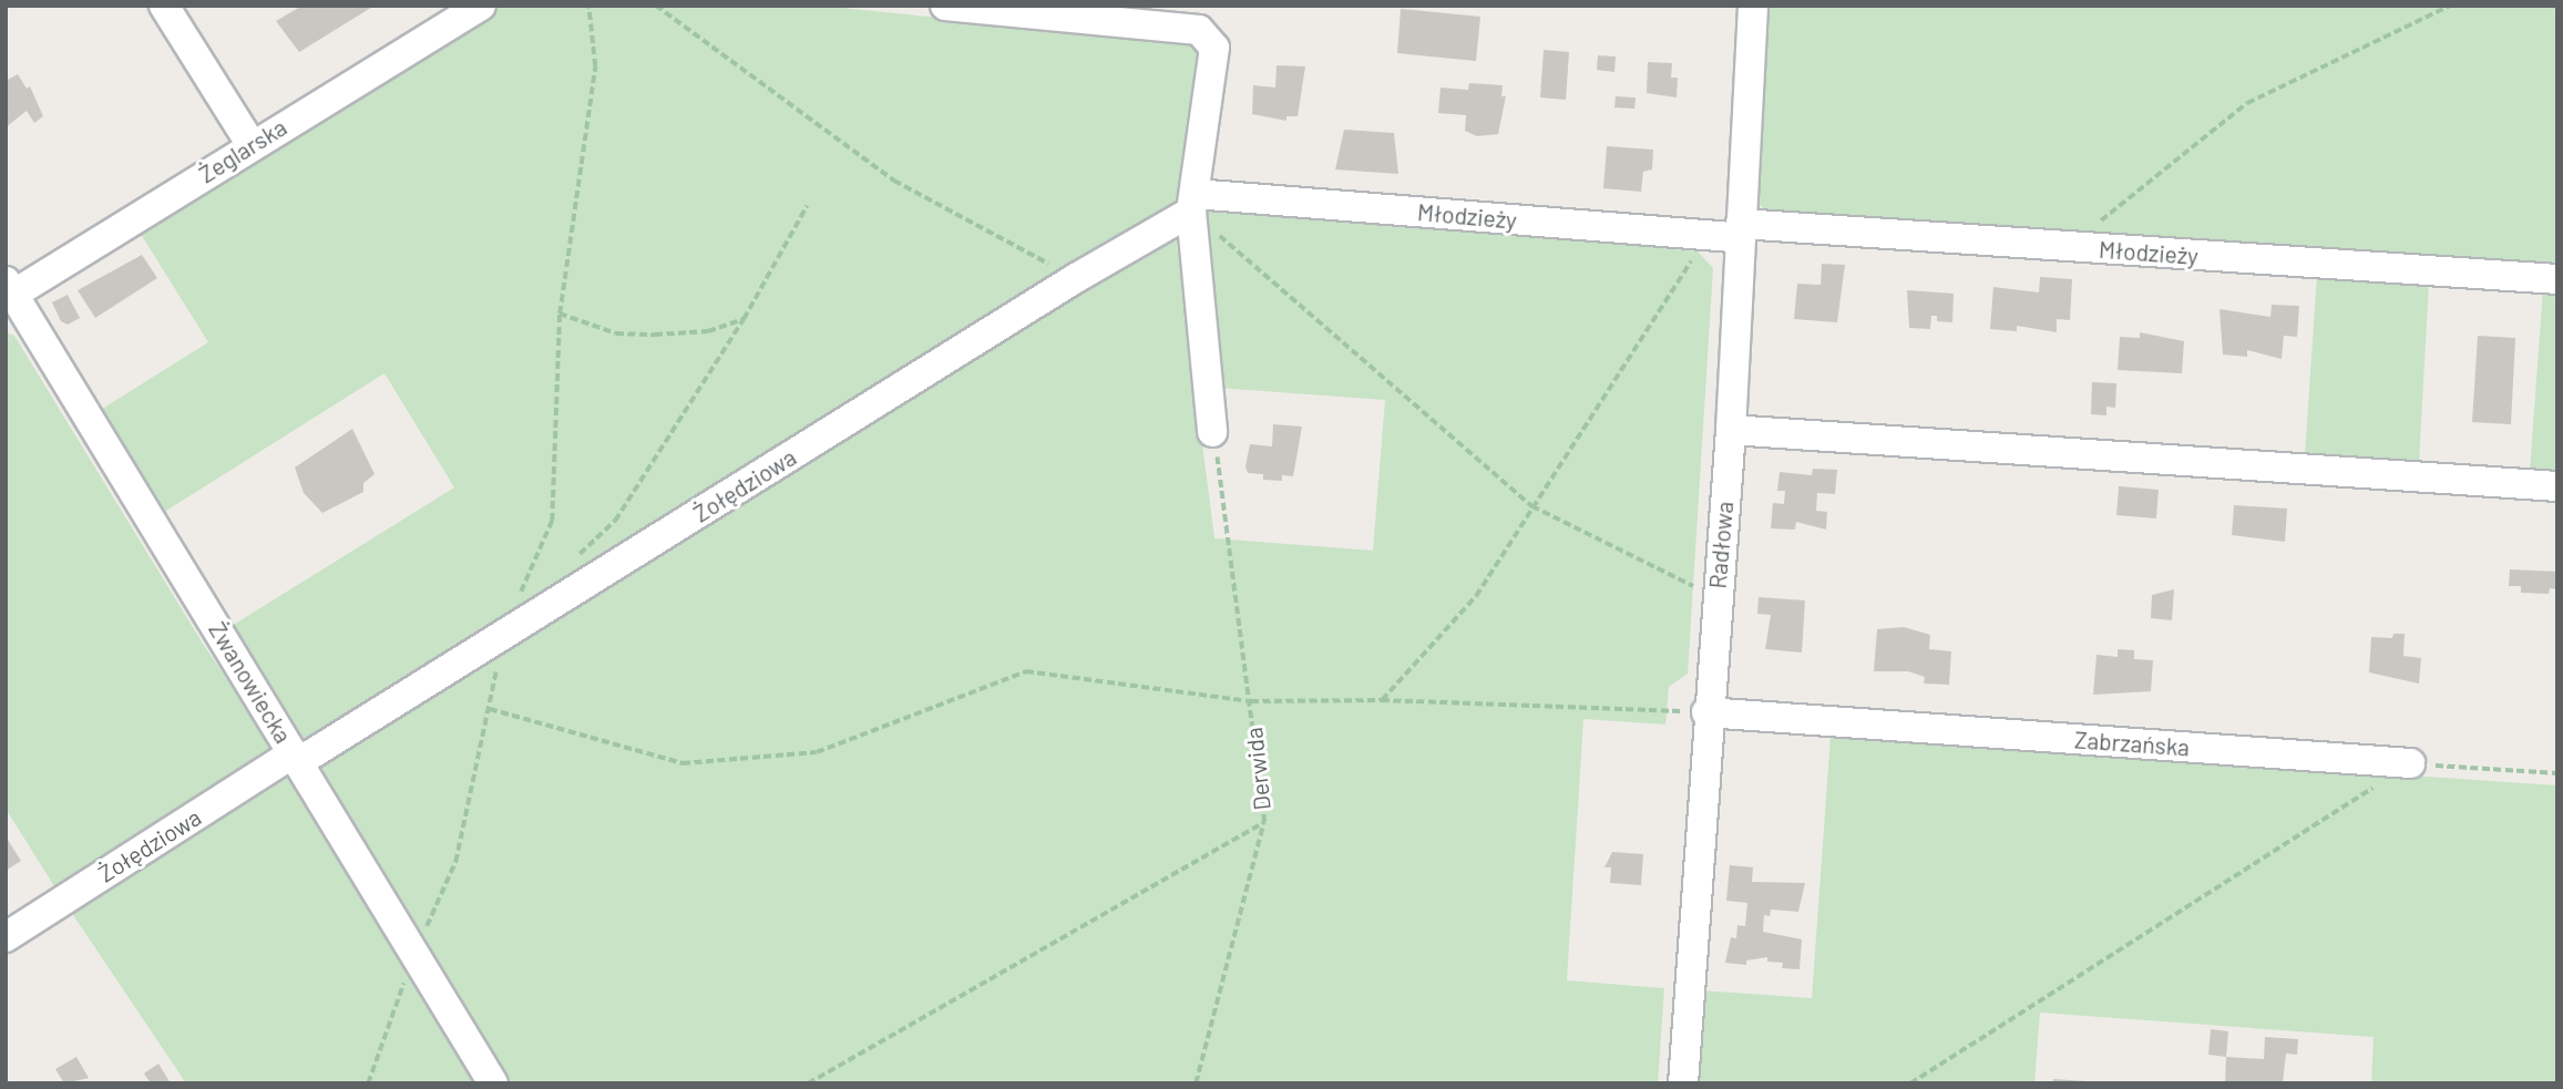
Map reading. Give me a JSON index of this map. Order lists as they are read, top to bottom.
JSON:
{
  "streets": {
    "street": [
      "Żeglarska",
      "Młodzieży",
      "Żołędziowa",
      "Radłowa",
      "Żwanowiecka",
      "Zabrzańska"
    ],
    "path": ["Derwida"]
  },
  "crossings": [
    ["Żeglarska", "Żwanowiecka"],
    ["Młodzieży", "Żołędziowa"],
    ["Młodzieży", "Radłowa"],
    ["Żołędziowa", "Żwanowiecka"],
    ["Radłowa", "Zabrzańska"]
  ]
}
